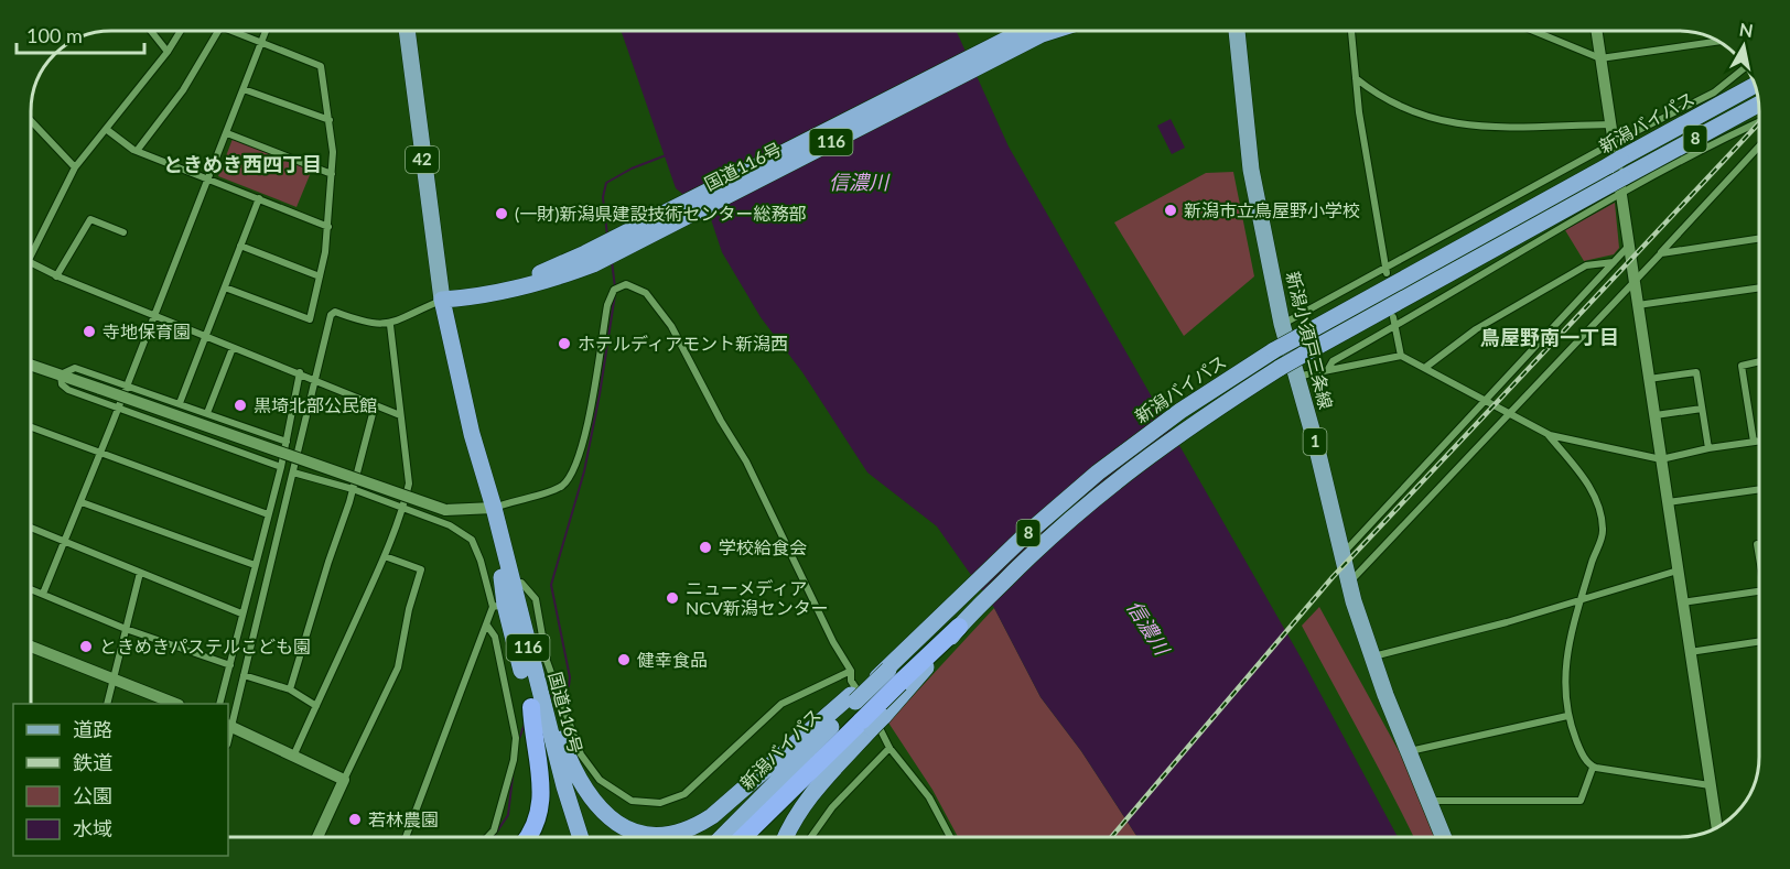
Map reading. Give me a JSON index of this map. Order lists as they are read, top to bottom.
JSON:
{
  "streets": {
    "highway": [
      "新潟バイパス",
      "8",
      "116",
      "国道116号"
    ],
    "main road": ["42", "新潟小須戸三条線", "1"]
  },
  "crossings": [
    ["新潟バイパス", "8"],
    ["116", "国道116号"],
    ["42", "国道116号"]
  ],
  "districts": ["ときめき西四丁目", "鳥屋野南一丁目"],
  "water": ["信濃川"],
  "places": [
    "新潟市立鳥屋野小学校",
    "(一財)新潟県建設技術センター総務部",
    "寺地保育園",
    "ホテルディアモント新潟西",
    "黒埼北部公民館",
    "学校給食会",
    "ニューメディア NCV新潟センター",
    "ときめきパステルこども園",
    "健幸食品",
    "若林農園"
  ],
  "legend": [
    "道路",
    "鉄道",
    "公園",
    "水域"
  ],
  "scale_bar": "100 m",
  "north": "top"
}
